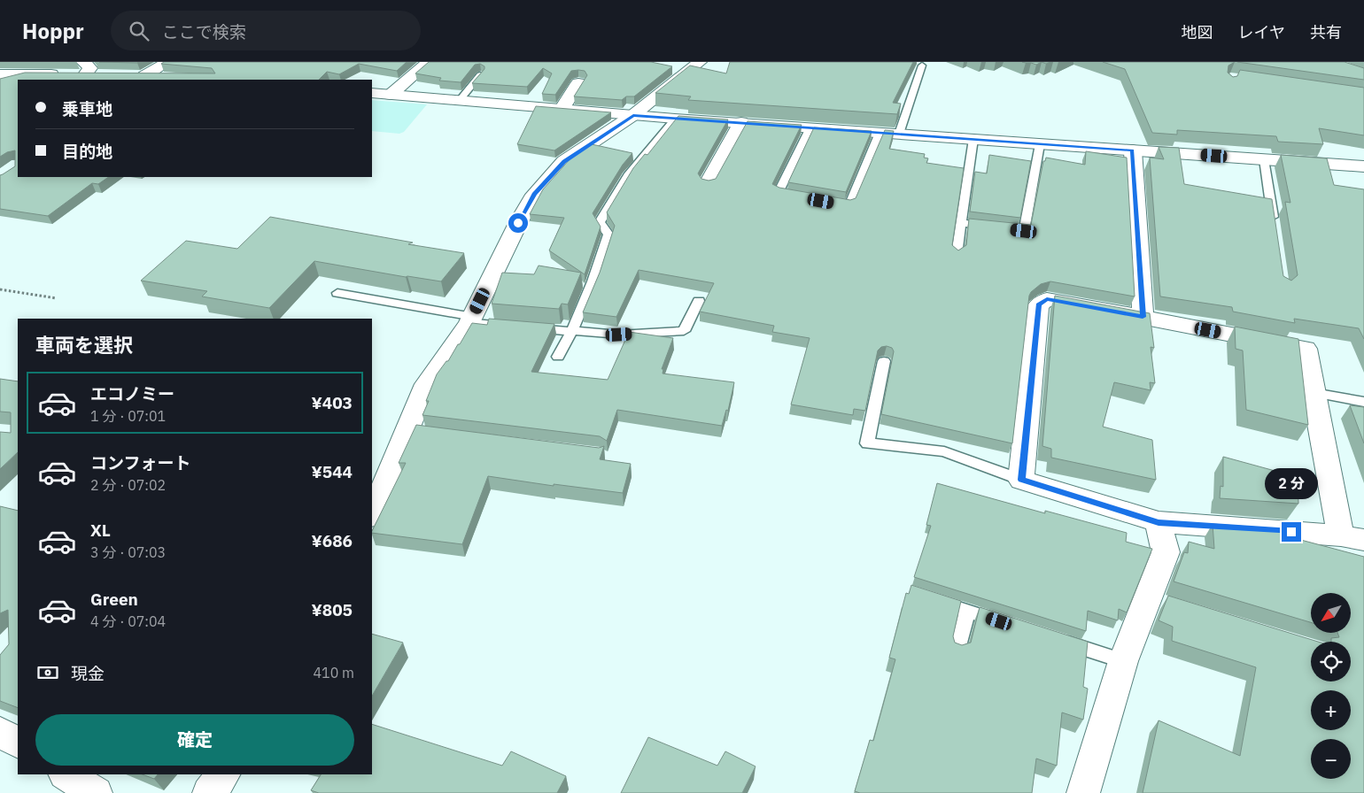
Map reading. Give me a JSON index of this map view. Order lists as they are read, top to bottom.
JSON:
{
  "north": "bottom left",
  "page": {
    "header": "Hoppr",
    "search": "ここで検索",
    "nav": ["地図", "レイヤ", "共有"],
    "banner": ["乗車地", "目的地"],
    "heading": "車両を選択",
    "list": [
      {
        "name": "エコノミー",
        "note": "1 分 · 07:01",
        "value": "¥403"
      },
      {
        "name": "コンフォート",
        "note": "2 分 · 07:02",
        "value": "¥544"
      },
      {
        "name": "XL",
        "note": "3 分 · 07:03",
        "value": "¥686"
      },
      {
        "name": "Green",
        "note": "4 分 · 07:04",
        "value": "¥805"
      }
    ],
    "bubble": "2 分",
    "map_buttons": ["+", "−"],
    "pay": ["現金", "410 m"],
    "buttons": "確定"
  }
}
